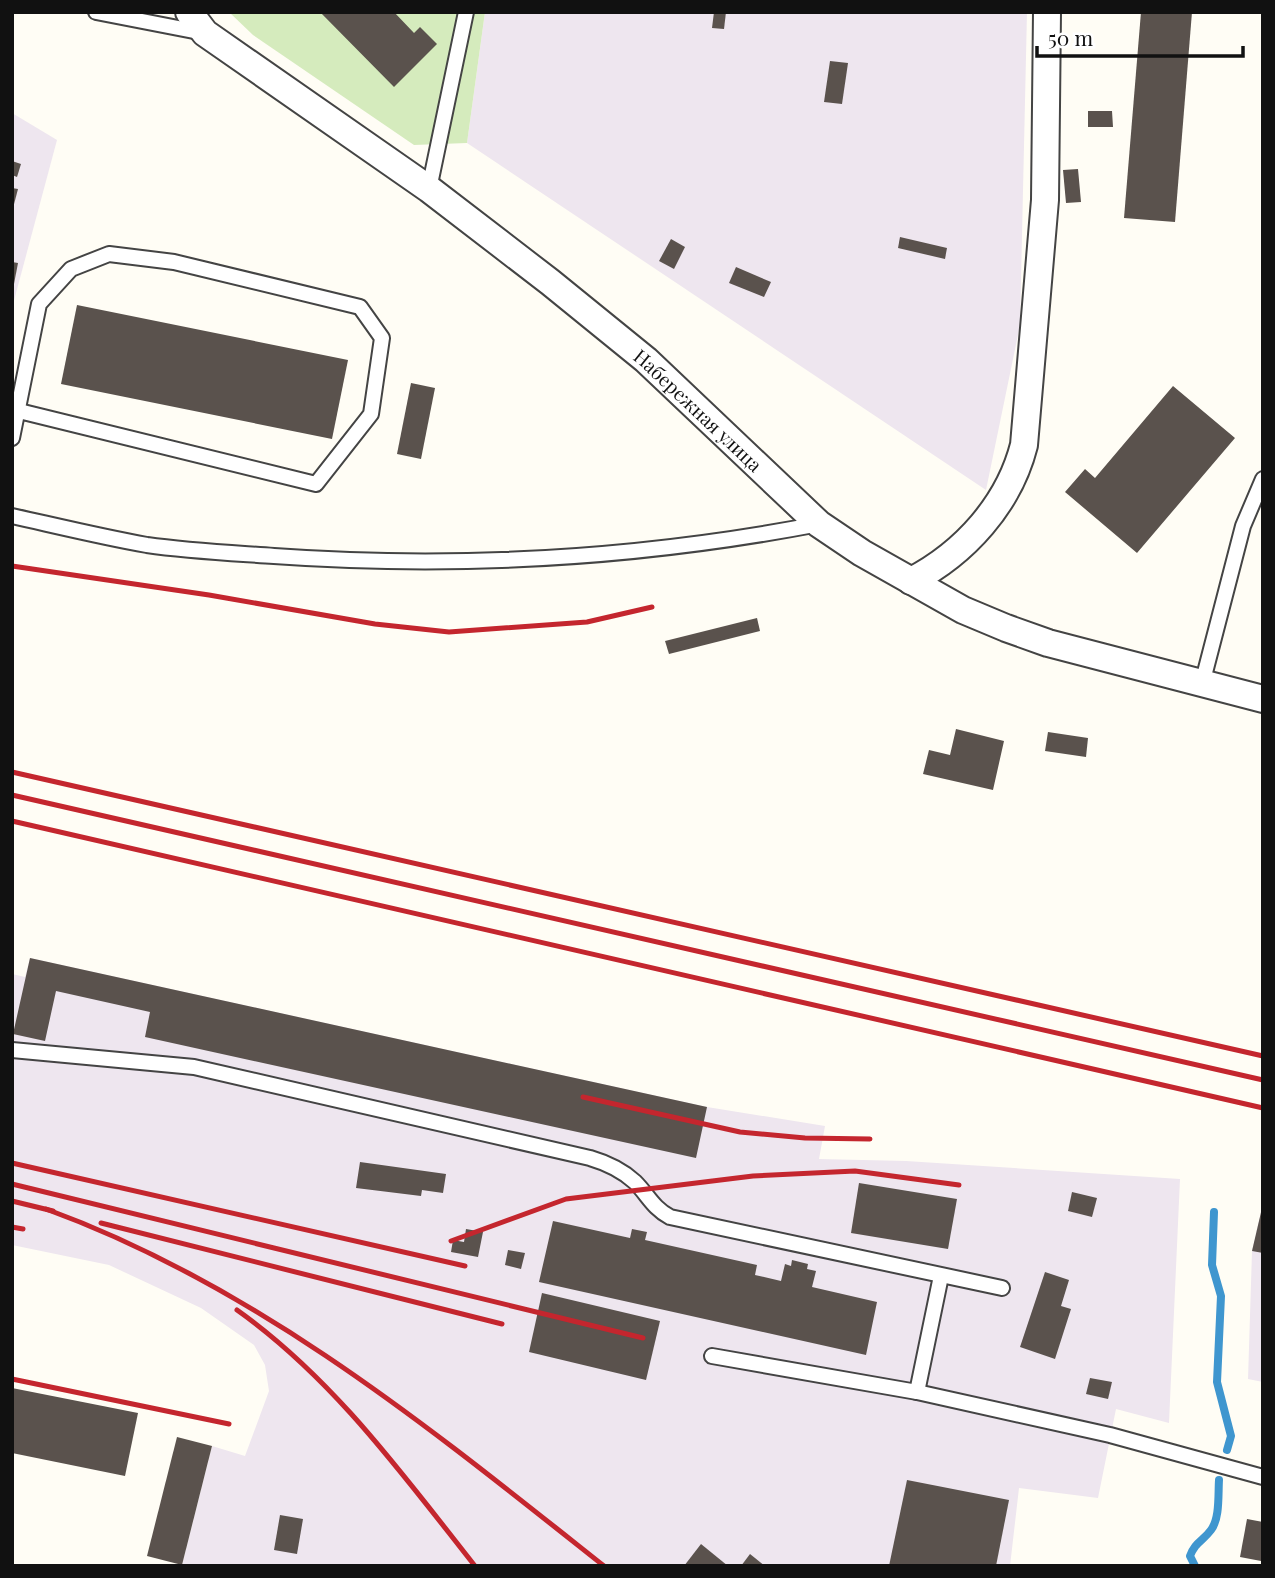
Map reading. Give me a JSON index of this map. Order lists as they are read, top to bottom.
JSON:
{
  "streets": {
    "street": ["Набережная улица"]
  },
  "scale_bar": "50 m"
}
